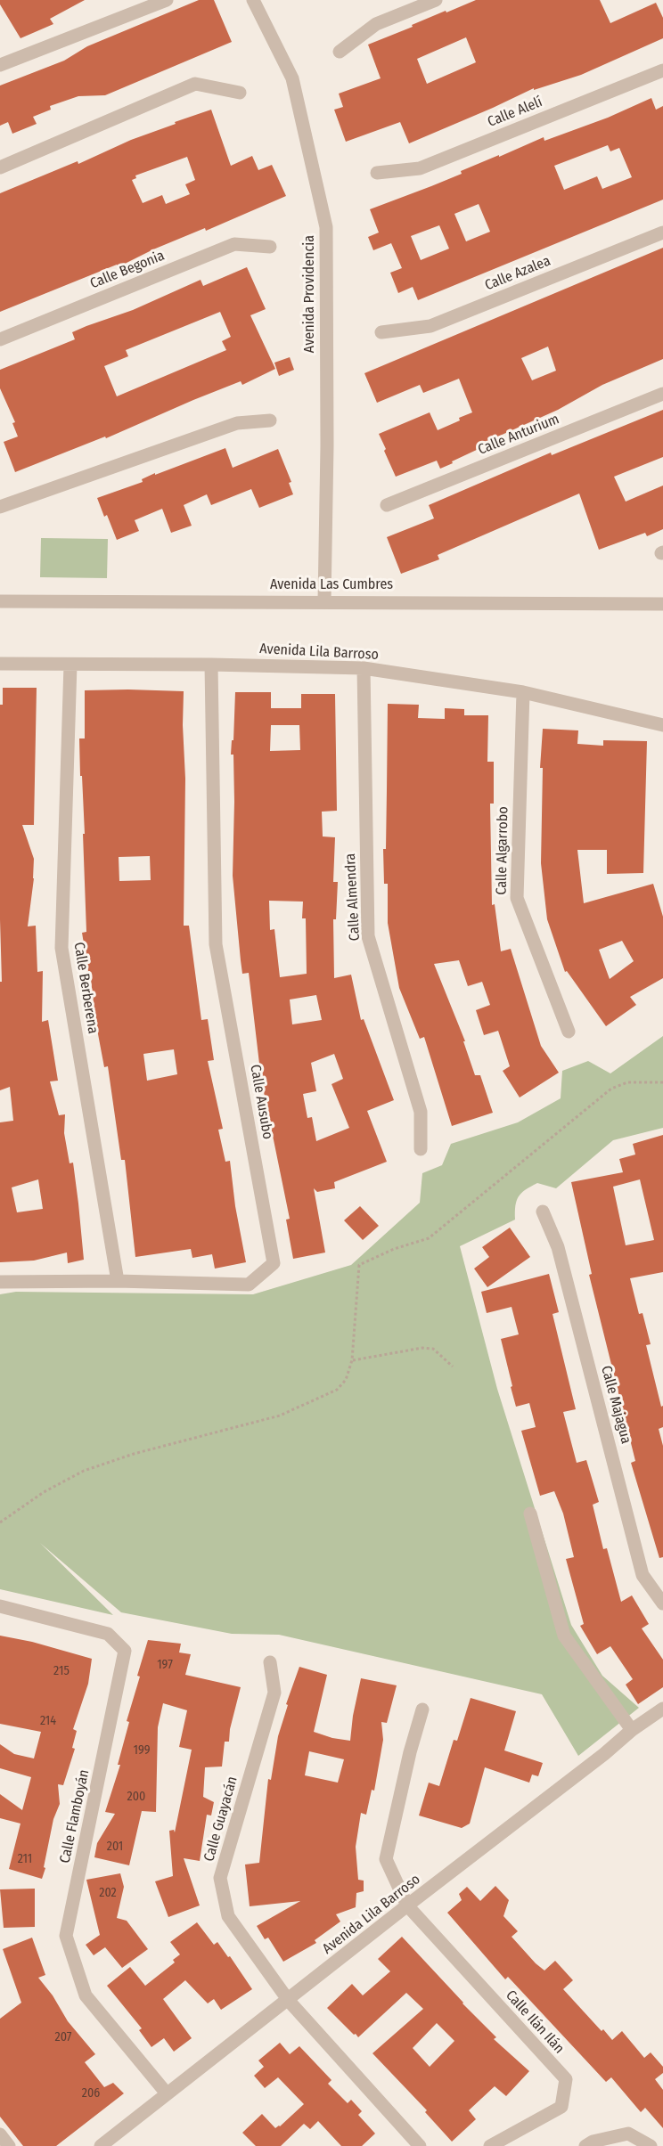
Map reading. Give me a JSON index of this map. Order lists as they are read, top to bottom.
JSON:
{
  "streets": {
    "street": [
      "Calle Alelí",
      "Calle Begonia",
      "Calle Azalea",
      "Avenida Providencia",
      "Calle Anturium",
      "Avenida Las Cumbres",
      "Avenida Lila Barroso",
      "Calle Algarrobo",
      "Calle Almendra",
      "Calle Berberena",
      "Calle Ausubo",
      "Calle Majagua",
      "Calle Flamboyán",
      "Calle Guayacán",
      "Calle Ilán Ilán"
    ]
  },
  "crossings": [
    ["Avenida Providencia", "Avenida Las Cumbres"],
    ["Avenida Lila Barroso", "Calle Algarrobo"],
    ["Avenida Lila Barroso", "Calle Almendra"],
    ["Avenida Lila Barroso", "Calle Berberena"],
    ["Avenida Lila Barroso", "Calle Ausubo"],
    ["Avenida Lila Barroso", "Calle Flamboyán"],
    ["Avenida Lila Barroso", "Calle Guayacán"],
    ["Avenida Lila Barroso", "Calle Ilán Ilán"],
    ["Calle Berberena", "Calle Ausubo"]
  ],
  "house_numbers": [
    "197",
    "215",
    "214",
    "199",
    "200",
    "201",
    "211",
    "202",
    "207",
    "206"
  ]
}
